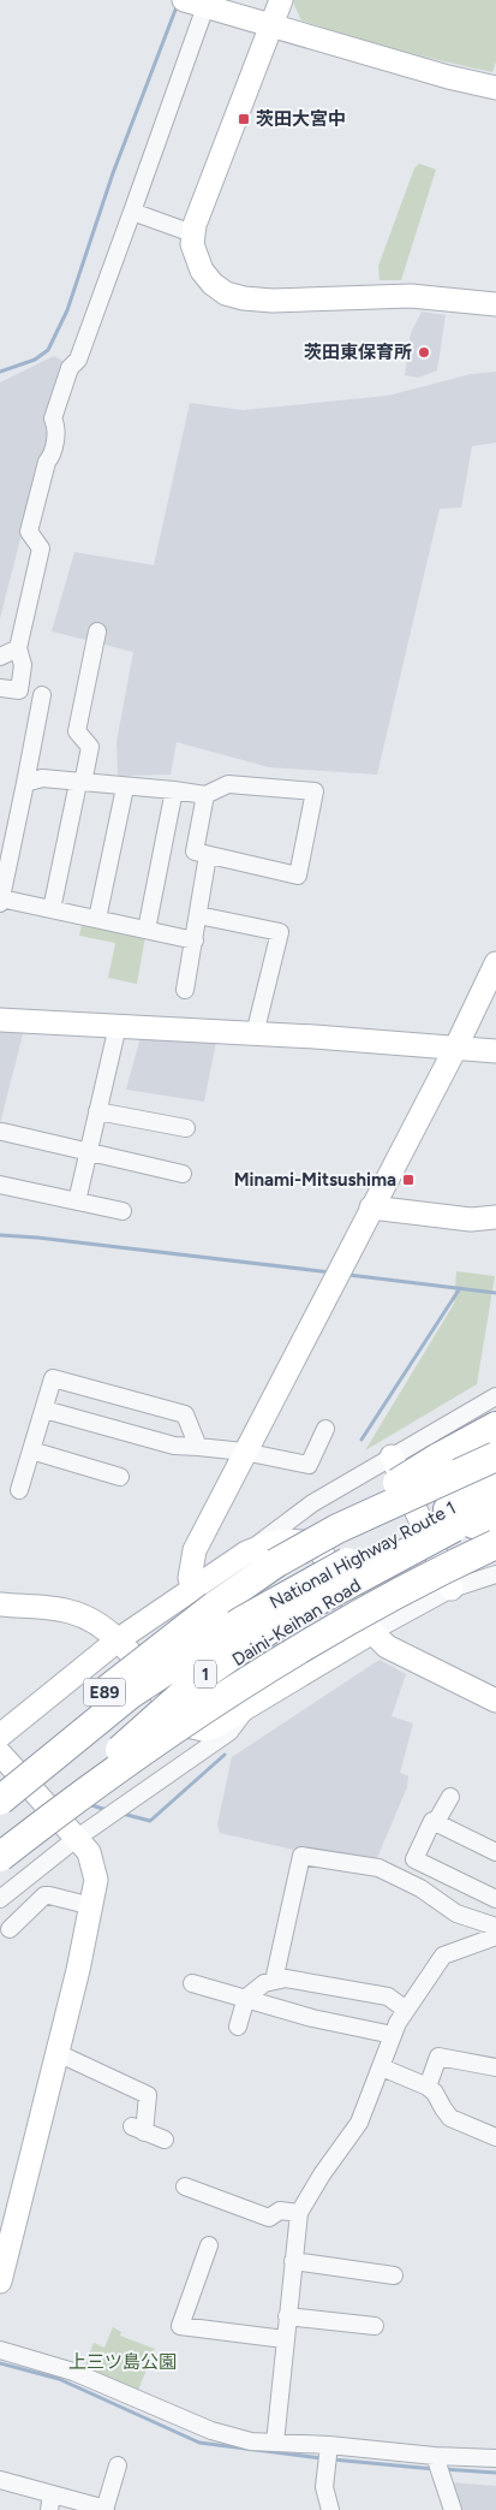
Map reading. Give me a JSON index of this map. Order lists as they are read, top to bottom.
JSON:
{
  "streets": {
    "highway": [
      "National Highway Route 1",
      "Daini-Keihan Road",
      "1",
      "E89"
    ]
  },
  "crossings": [
    ["National Highway Route 1", "E89"]
  ],
  "parks": ["上三ツ島公園"],
  "places": {
    "transit": ["茨田大宮中", "Minami-Mitsushima"],
    "other": ["茨田東保育所"]
  }
}
